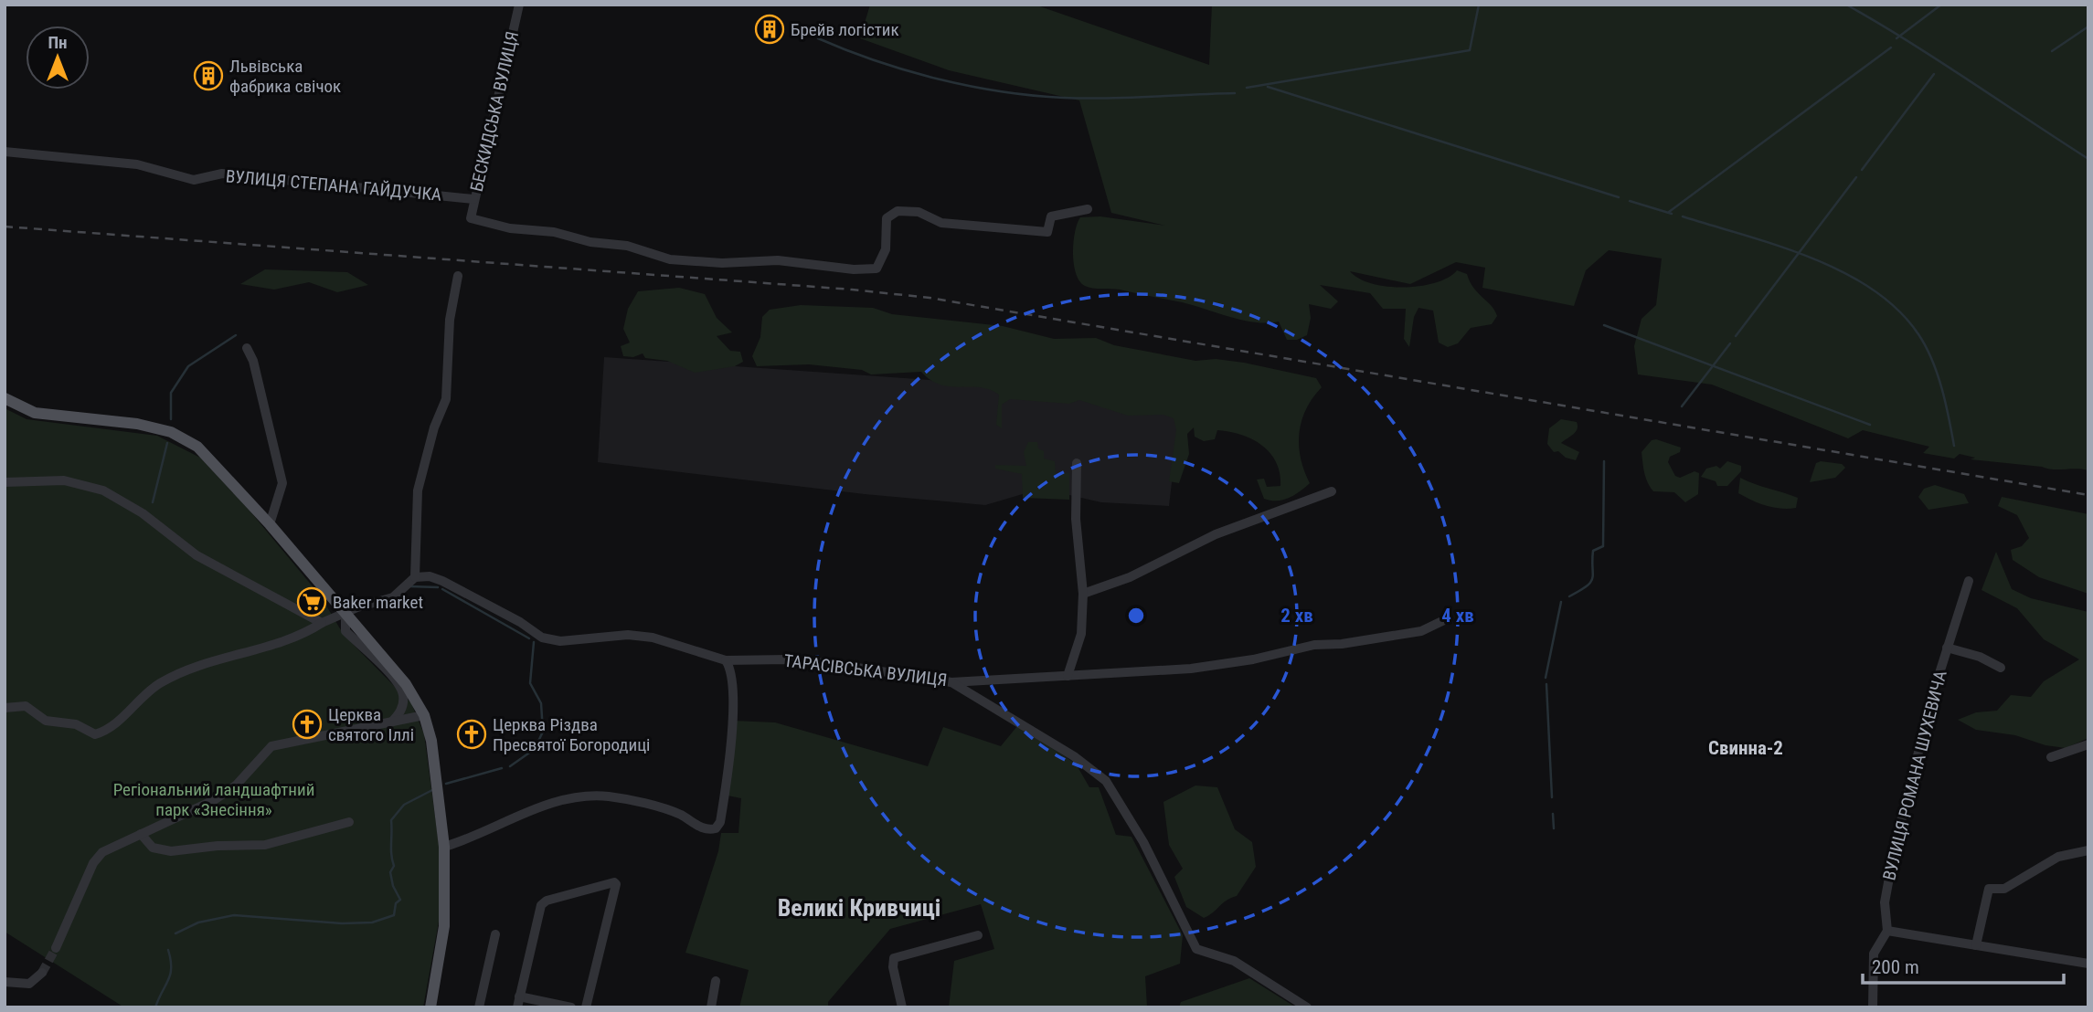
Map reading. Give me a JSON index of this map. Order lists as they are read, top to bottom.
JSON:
{
  "streets": {
    "street": [
      "БЕСКИДСЬКА ВУЛИЦЯ",
      "ВУЛИЦЯ СТЕПАНА ГАЙДУЧКА",
      "ТАРАСІВСЬКА ВУЛИЦЯ",
      "ВУЛИЦЯ РОМАНА ШУХЕВИЧА"
    ]
  },
  "crossings": [
    ["БЕСКИДСЬКА ВУЛИЦЯ", "ВУЛИЦЯ СТЕПАНА ГАЙДУЧКА"]
  ],
  "districts": ["Свинна-2", "Великі Кривчиці"],
  "parks": ["Регіональний ландшафтний парк «Знесіння»"],
  "places": {
    "building": ["Брейв логістик", "Львівська фабрика свічок"],
    "supermarket": ["Baker market"],
    "church": ["Церква святого Іллі", "Церква Різдва Пресвятої Богородиці"]
  },
  "scale_bar": "200 m",
  "north": "top",
  "rings": ["2 хв", "4 хв"]
}
